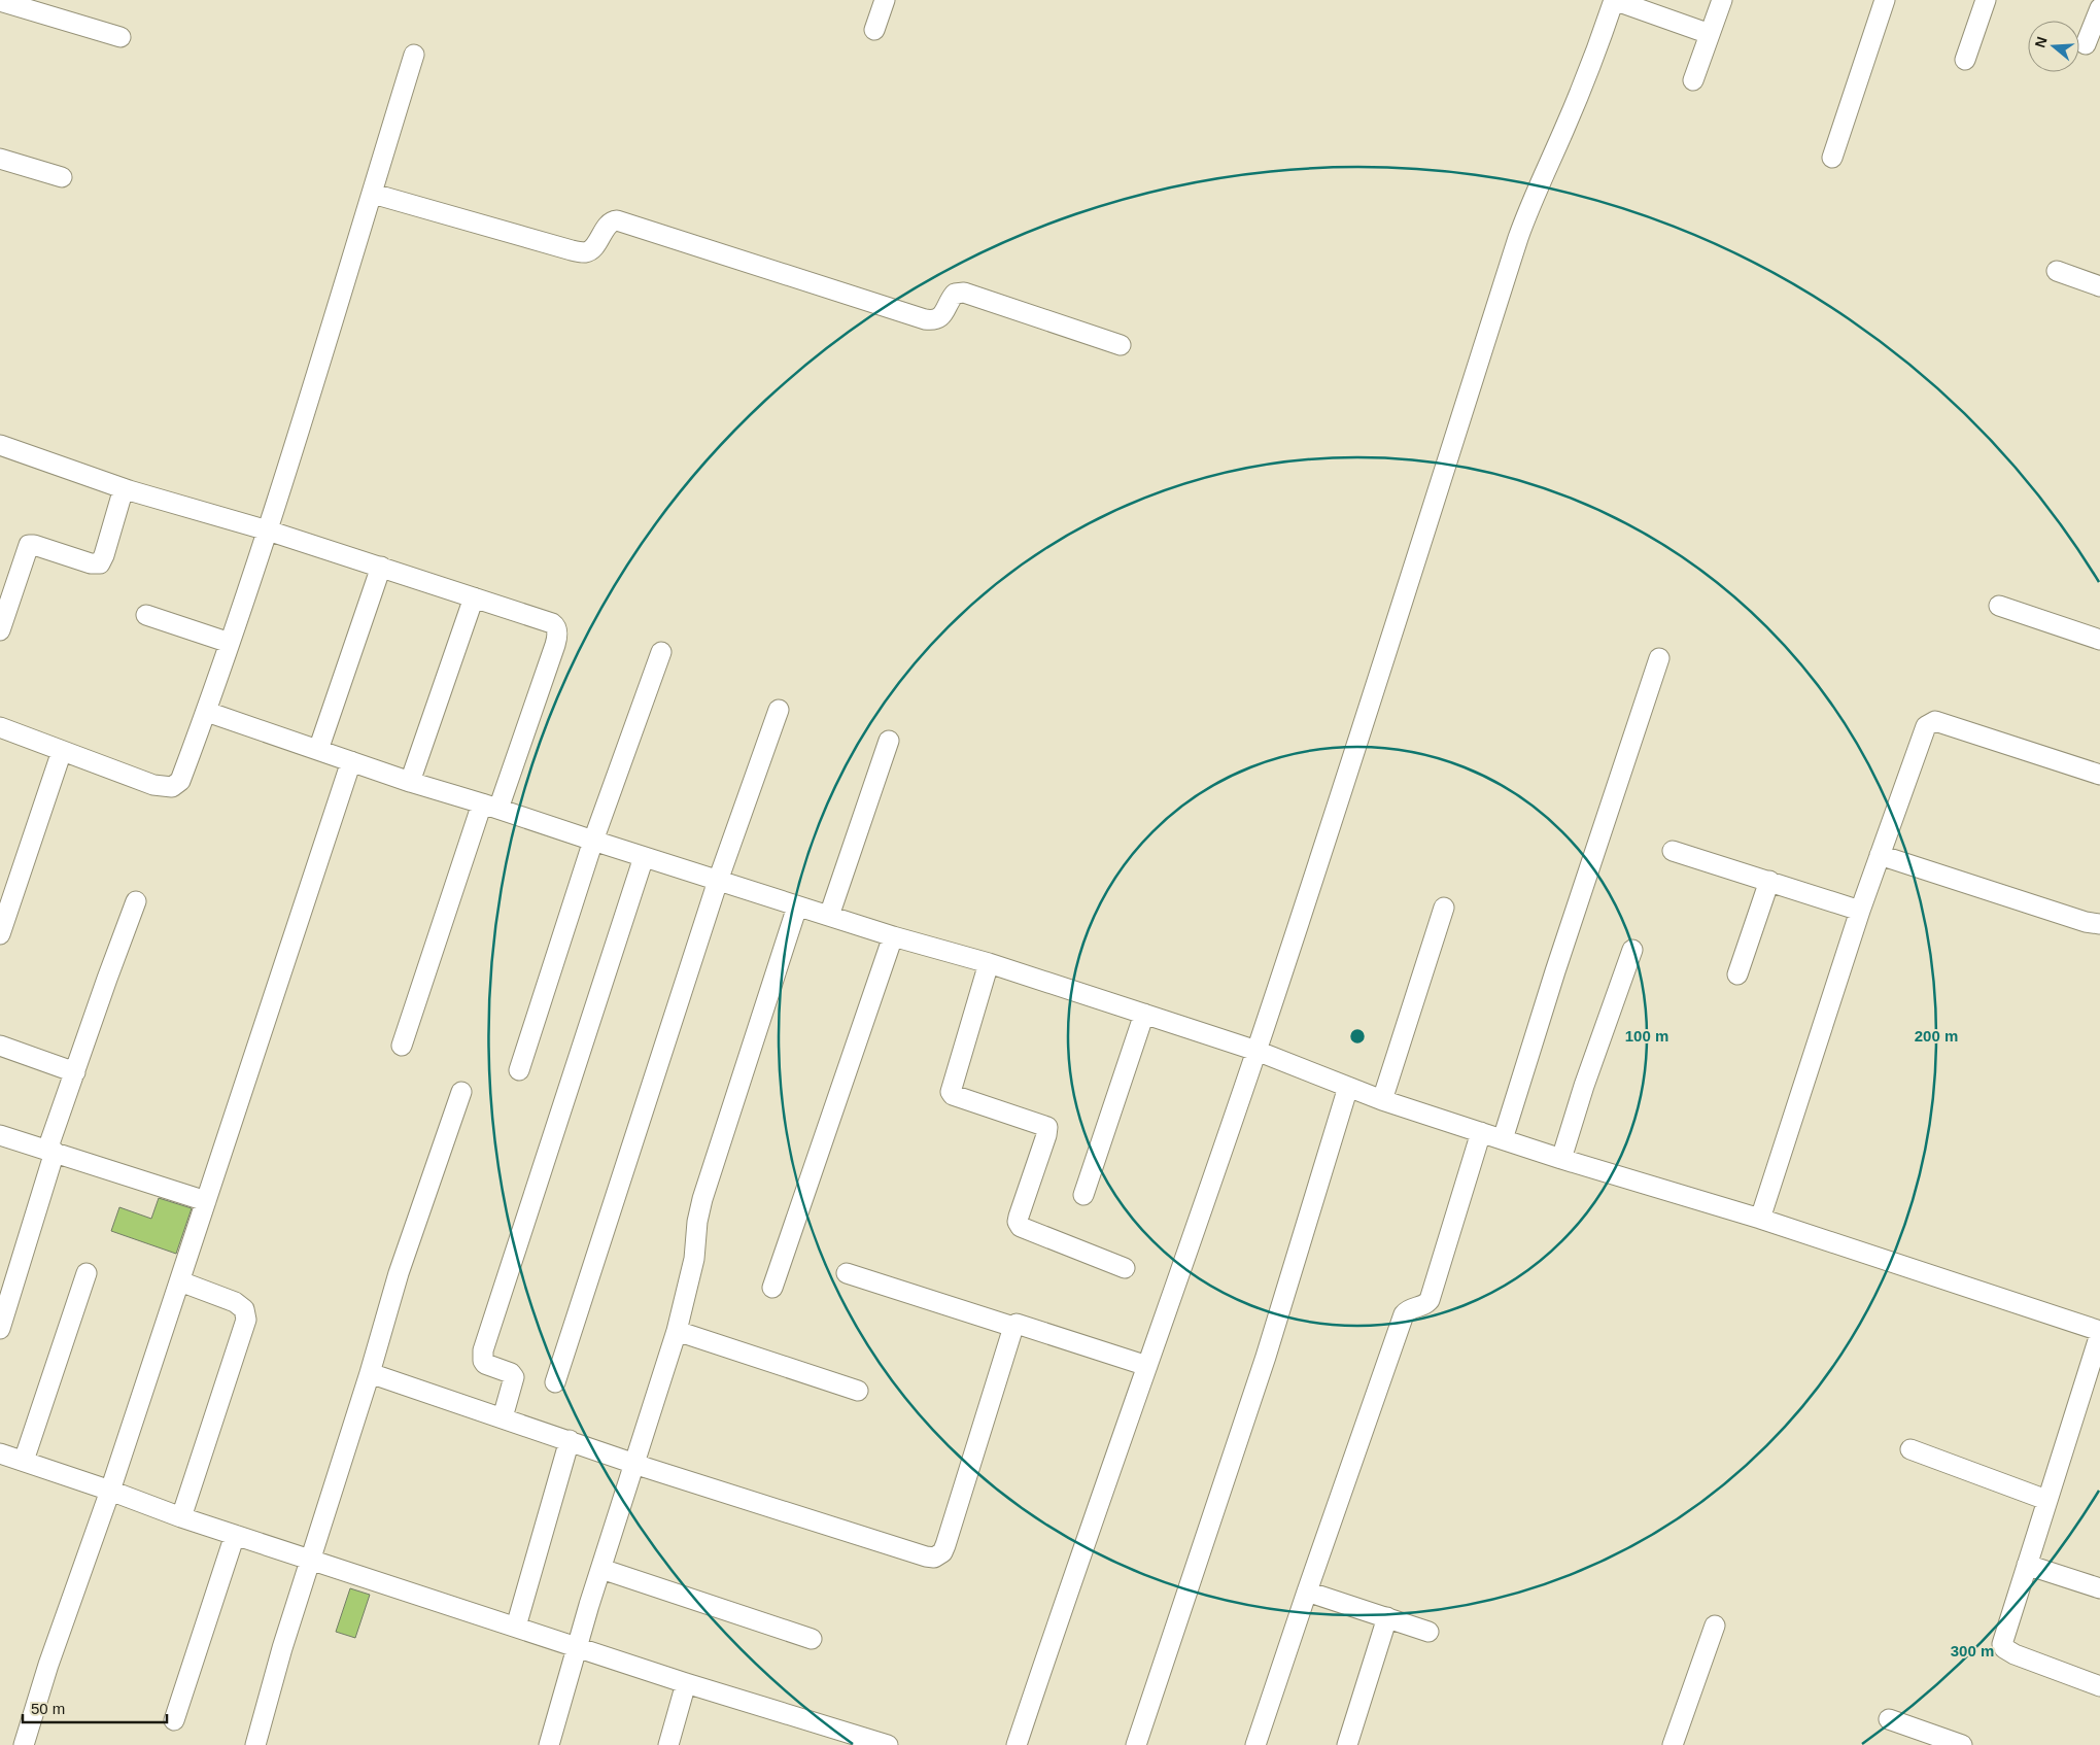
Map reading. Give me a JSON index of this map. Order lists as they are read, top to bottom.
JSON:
{
  "scale_bar": "50 m",
  "north": "left",
  "rings": ["100 m", "200 m", "300 m"]
}
